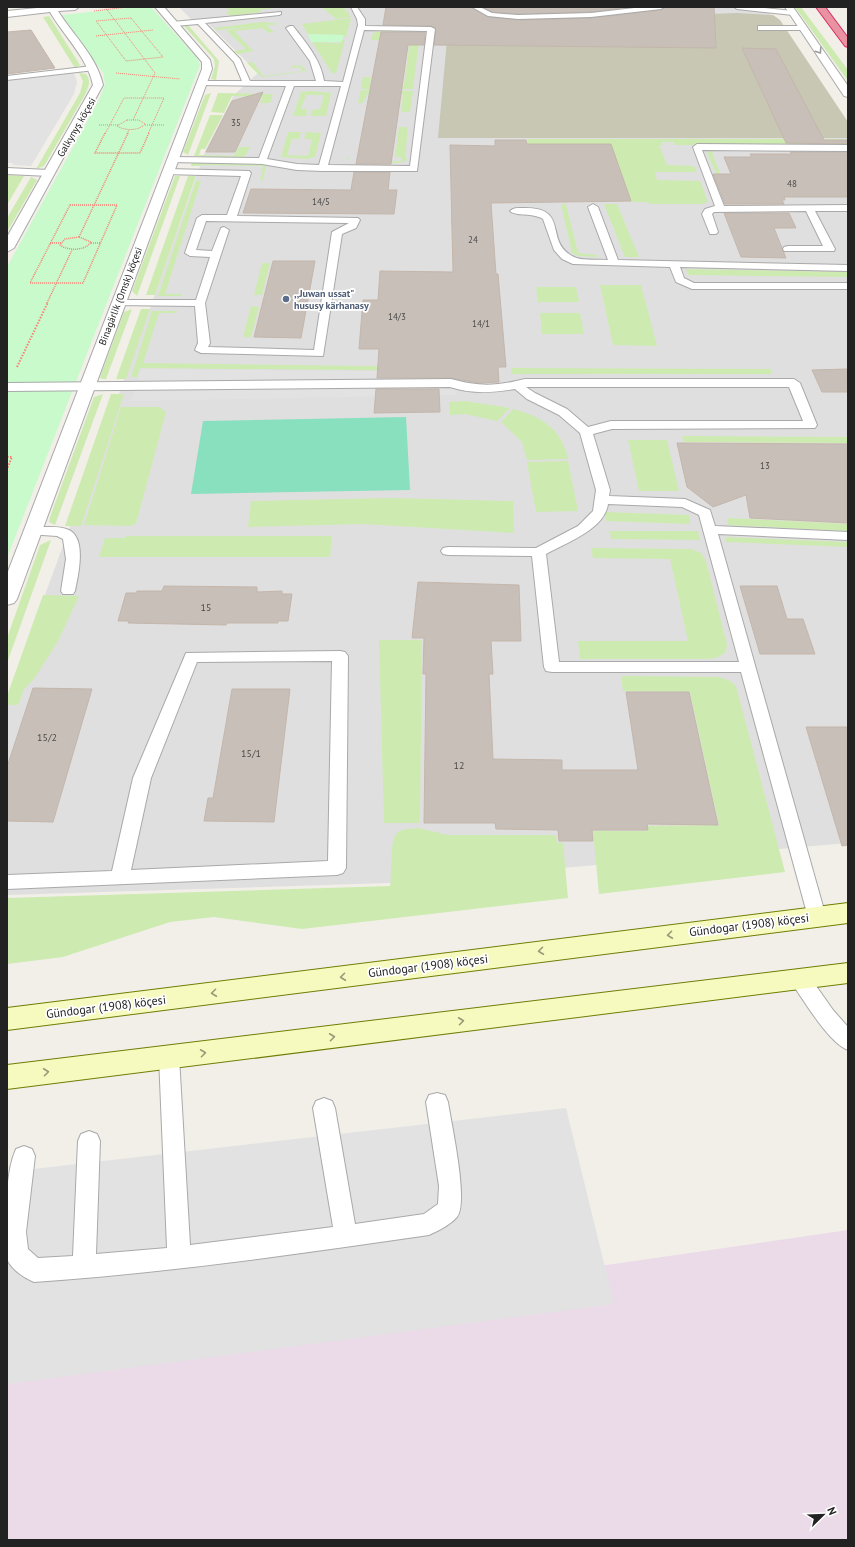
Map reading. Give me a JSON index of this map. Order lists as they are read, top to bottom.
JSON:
{
  "streets": {
    "main road": ["Gündogar (1908) köçesi"],
    "street": ["Galkynyş köçesi", "Binagärlik (Omsk) köçesi"]
  },
  "places": [",,Juwan ussat\" hususy kärhanasy"],
  "house_numbers": [
    "35",
    "48",
    "14/5",
    "24",
    "14/3",
    "14/1",
    "13",
    "15",
    "15/2",
    "15/1",
    "12"
  ],
  "north": "top right"
}
